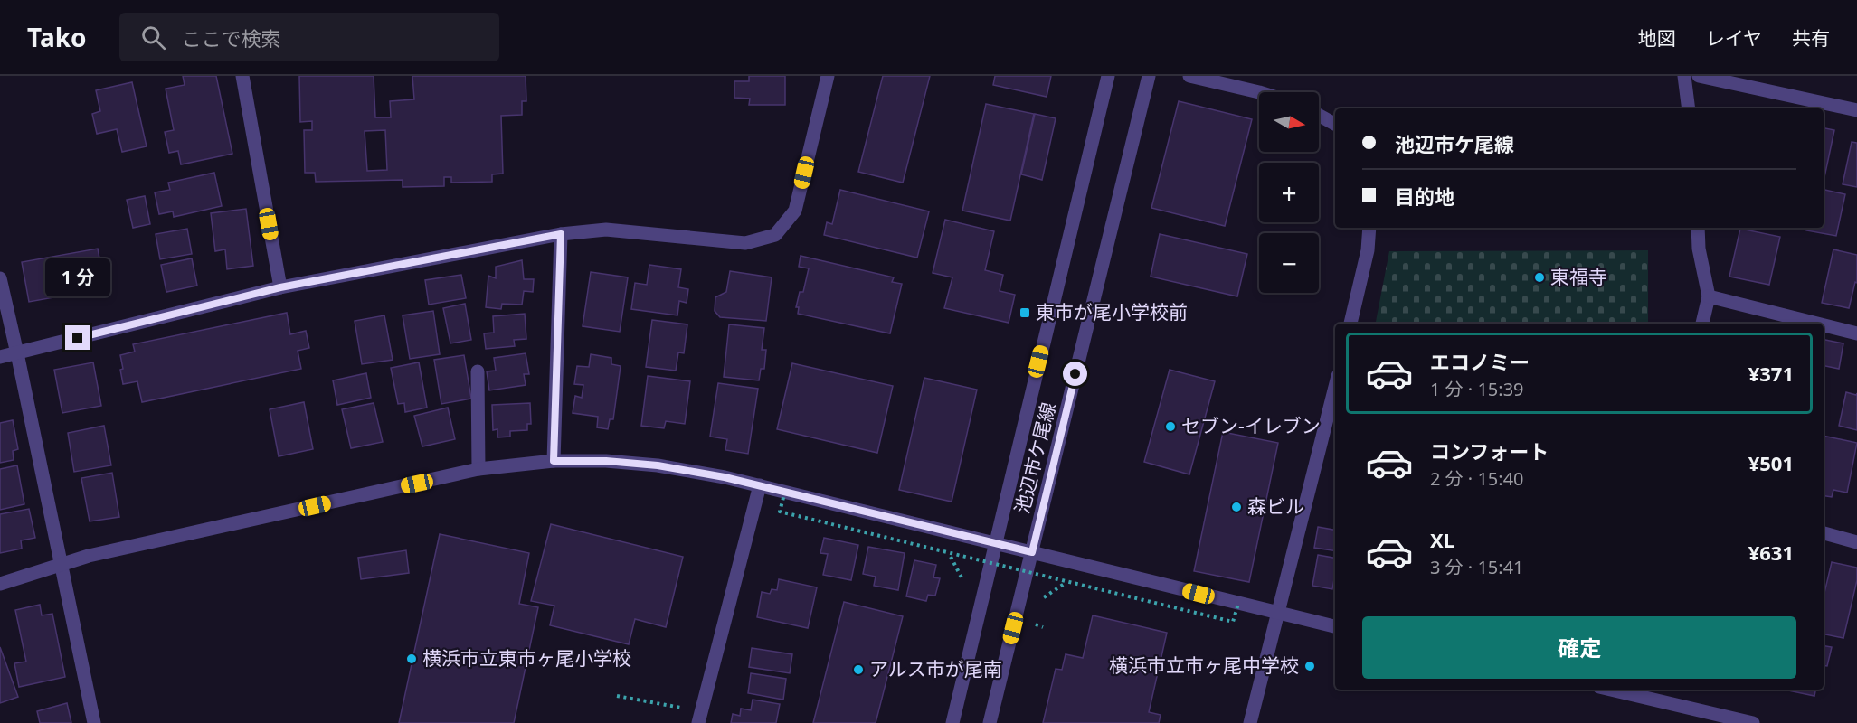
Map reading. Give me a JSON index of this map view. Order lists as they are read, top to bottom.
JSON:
{
  "streets": {
    "street": ["池辺市ケ尾線"]
  },
  "places": {
    "other": [
      "東福寺",
      "セブン-イレブン",
      "森ビル",
      "横浜市立東市ヶ尾小学校",
      "横浜市立市ヶ尾中学校",
      "アルス市が尾南"
    ],
    "transit": ["東市が尾小学校前"]
  },
  "north": "right",
  "page": {
    "header": "Tako",
    "search": "ここで検索",
    "nav": ["地図", "レイヤ", "共有"],
    "map_buttons": ["+", "−"],
    "banner": ["池辺市ケ尾線", "目的地"],
    "bubble": "1 分",
    "list": [
      {
        "name": "エコノミー",
        "note": "1 分 · 15:39",
        "value": "¥371"
      },
      {
        "name": "コンフォート",
        "note": "2 分 · 15:40",
        "value": "¥501"
      },
      {
        "name": "XL",
        "note": "3 分 · 15:41",
        "value": "¥631"
      }
    ],
    "buttons": "確定"
  }
}
